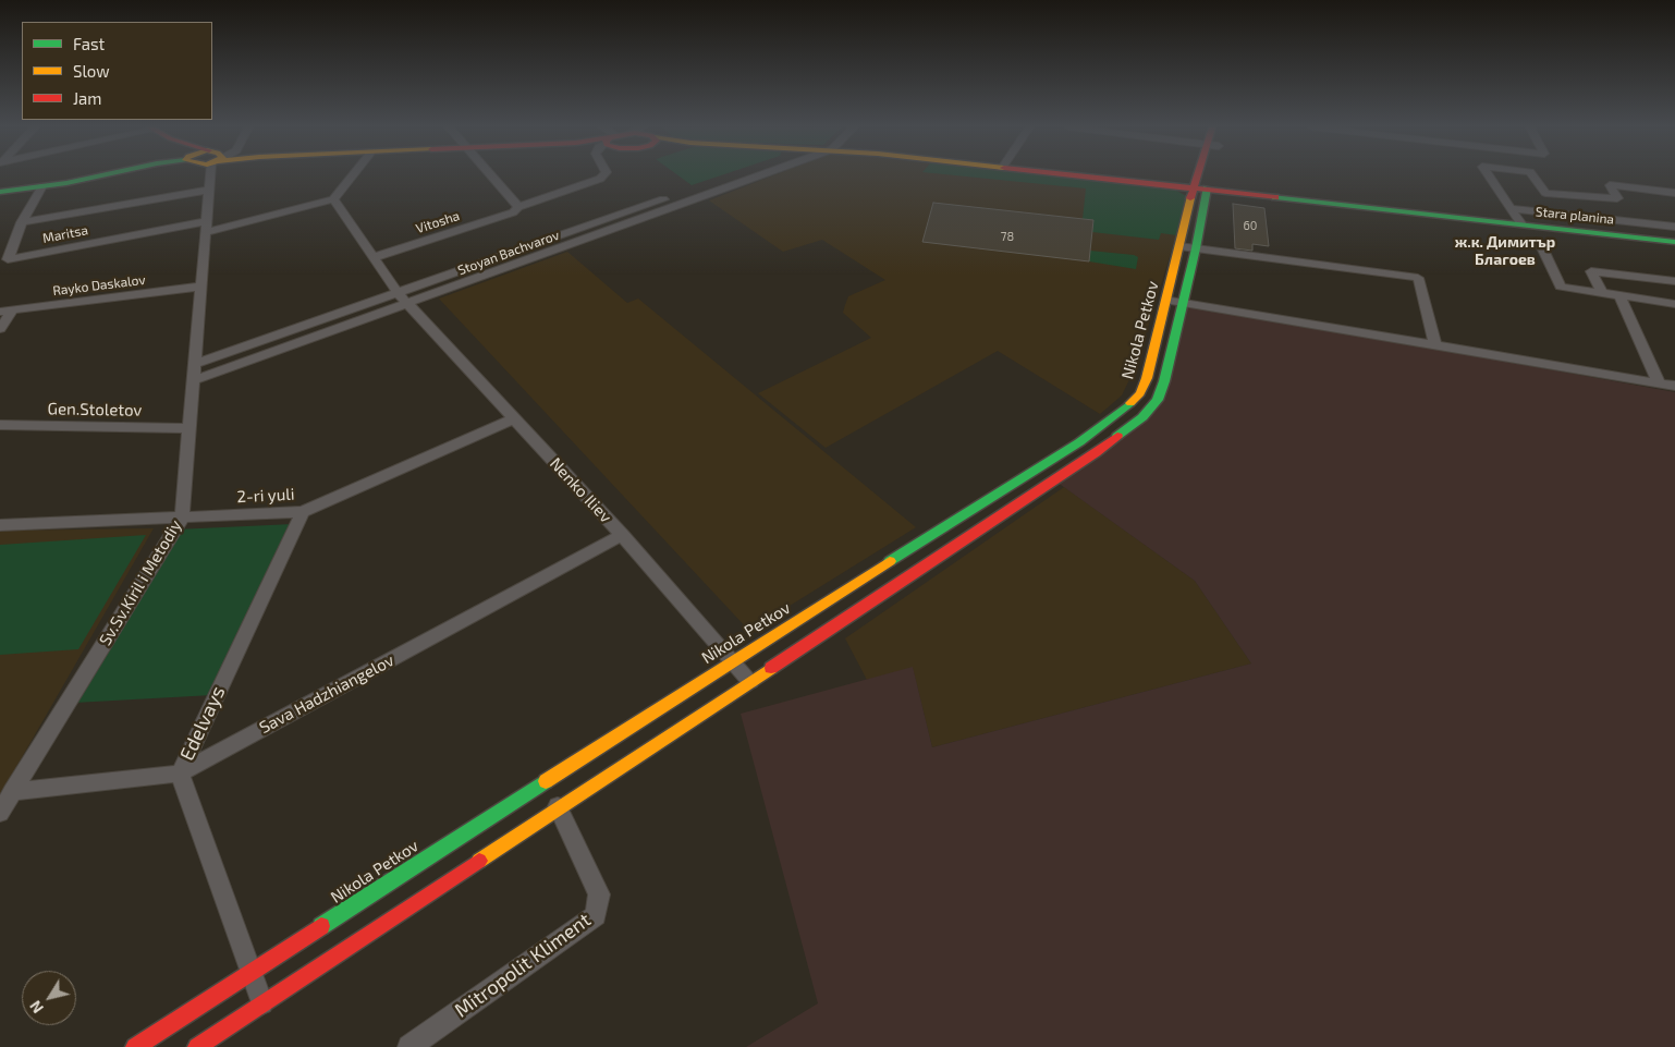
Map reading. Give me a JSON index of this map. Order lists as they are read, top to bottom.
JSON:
{
  "streets": {
    "main road": ["Stara planina", "Nikola Petkov"],
    "street": [
      "Vitosha",
      "Maritsa",
      "Stoyan Bachvarov",
      "Rayko Daskalov",
      "Gen.Stoletov",
      "Nenko Iliev",
      "2-ri yuli",
      "Sv.Sv.Kiril i Metodiy",
      "Sava Hadzhiangelov",
      "Edelvays",
      "Mitropolit Kliment"
    ]
  },
  "crossings": [
    ["Stara planina", "Nikola Petkov"],
    ["Vitosha", "Nenko Iliev"],
    ["Maritsa", "Sv.Sv.Kiril i Metodiy"],
    ["Stoyan Bachvarov", "Nenko Iliev"],
    ["Stoyan Bachvarov", "Sv.Sv.Kiril i Metodiy"],
    ["Rayko Daskalov", "Sv.Sv.Kiril i Metodiy"],
    ["Nikola Petkov", "Nenko Iliev"],
    ["Nikola Petkov", "Edelvays"],
    ["Nikola Petkov", "Mitropolit Kliment"],
    ["Gen.Stoletov", "Sv.Sv.Kiril i Metodiy"],
    ["Nenko Iliev", "2-ri yuli"],
    ["Nenko Iliev", "Sava Hadzhiangelov"],
    ["2-ri yuli", "Sv.Sv.Kiril i Metodiy"],
    ["2-ri yuli", "Edelvays"],
    ["Sv.Sv.Kiril i Metodiy", "Sava Hadzhiangelov"],
    ["Sava Hadzhiangelov", "Edelvays"]
  ],
  "districts": ["ж.к. Димитър Благоев"],
  "house_numbers": ["60", "78"],
  "legend": ["Fast", "Slow", "Jam"],
  "north": "bottom left"
}
